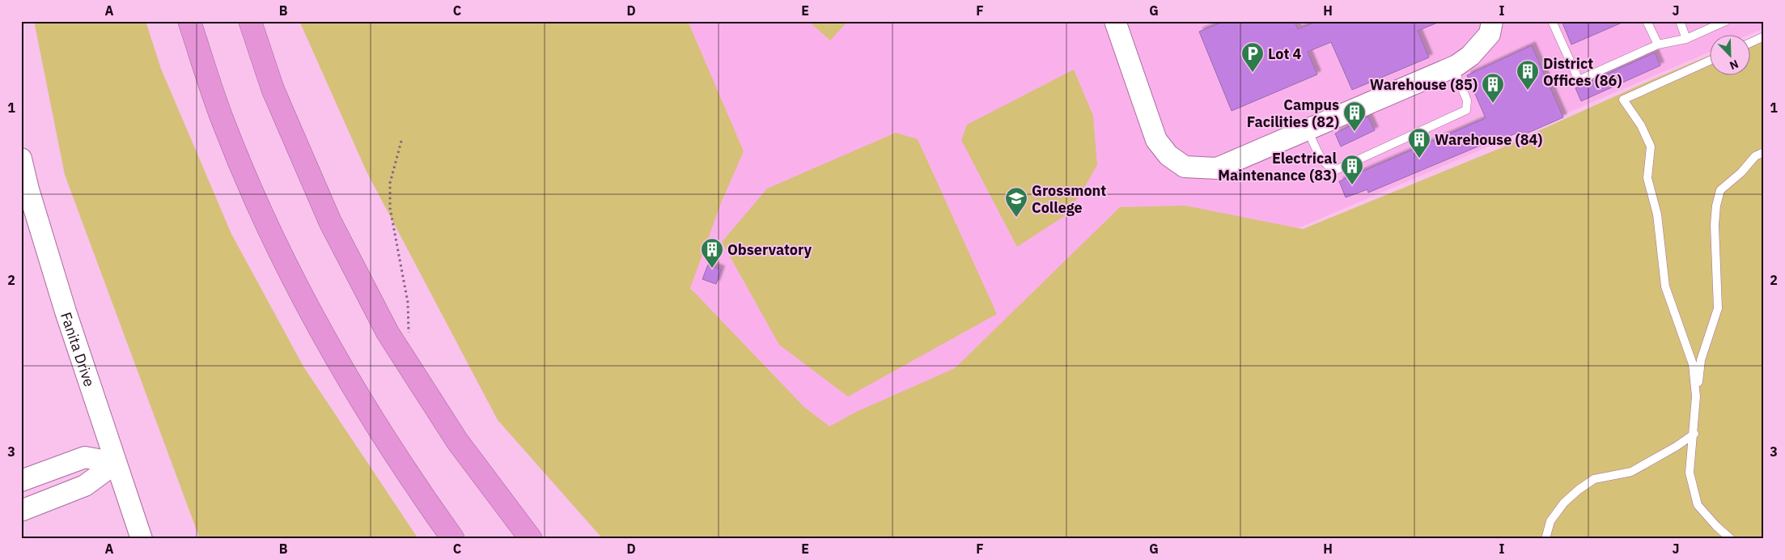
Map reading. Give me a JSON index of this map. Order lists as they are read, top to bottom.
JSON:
{
  "streets": {
    "street": ["Fanita Drive"]
  },
  "places": {
    "parking": ["Lot 4"],
    "building": [
      "District Offices (86)",
      "Warehouse (85)",
      "Campus Facilities (82)",
      "Warehouse (84)",
      "Electrical Maintenance (83)",
      "Observatory"
    ],
    "school or university": ["Grossmont College"]
  },
  "north": "bottom right",
  "grid": {
    "columns": [
      "A",
      "B",
      "C",
      "D",
      "E",
      "F",
      "G",
      "H",
      "I",
      "J"
    ],
    "rows": ["1", "2", "3"]
  }
}
